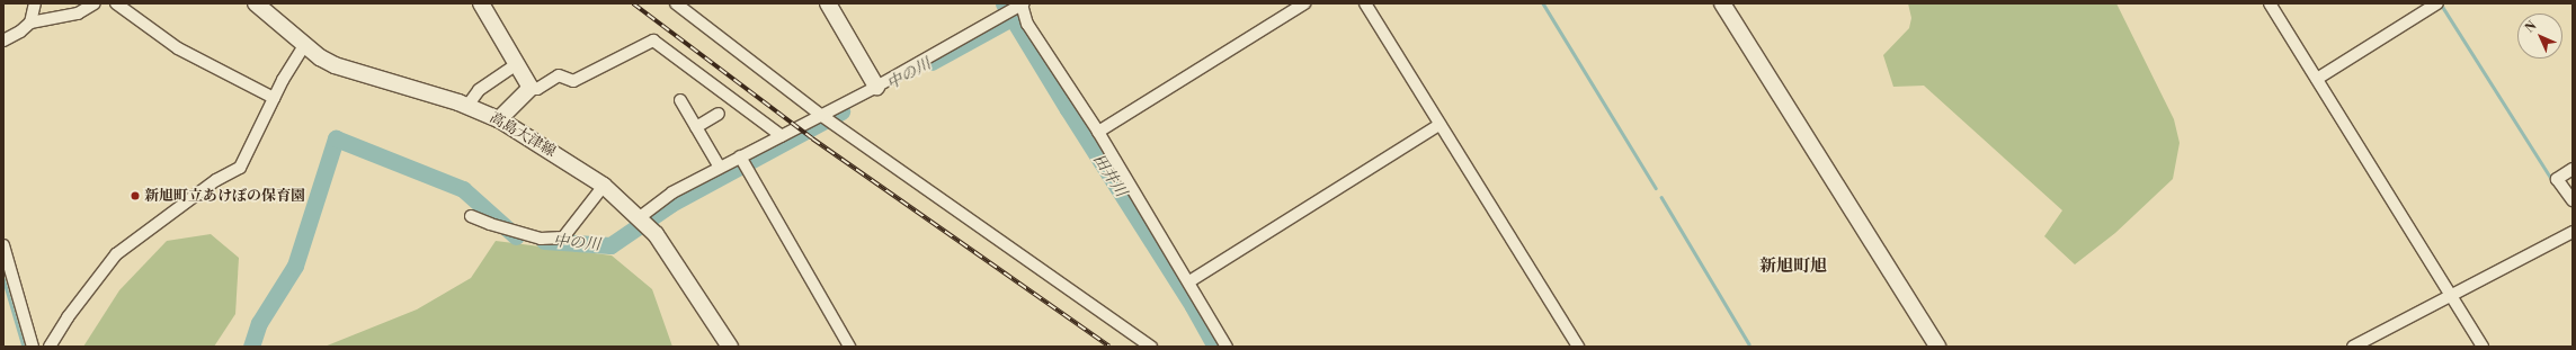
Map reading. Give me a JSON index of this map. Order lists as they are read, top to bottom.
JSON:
{
  "streets": {
    "street": ["高島大津線"]
  },
  "districts": ["新旭町旭"],
  "water": ["中の川", "田井川"],
  "places": ["新旭町立あけぼの保育園"],
  "north": "top left"
}
